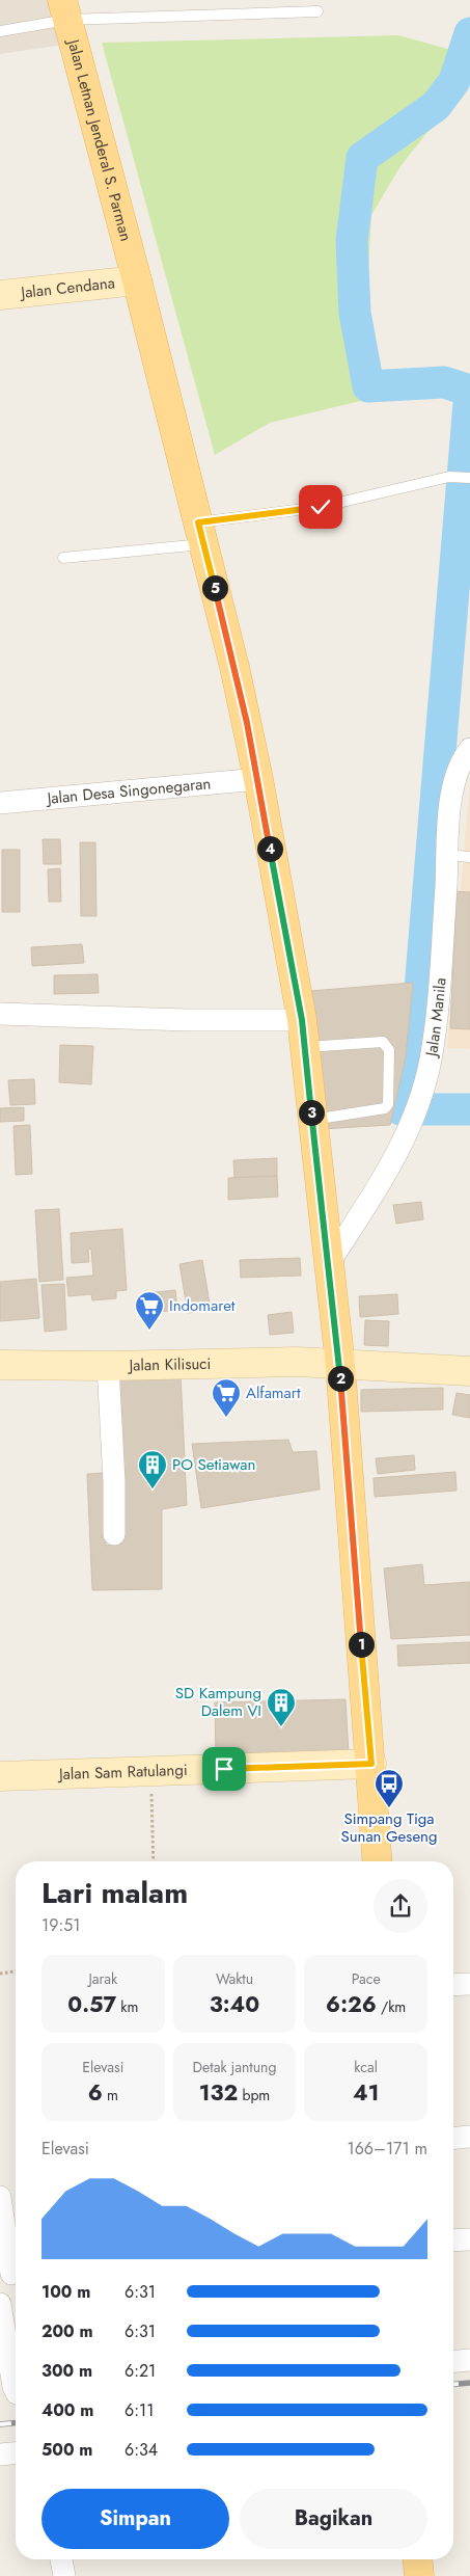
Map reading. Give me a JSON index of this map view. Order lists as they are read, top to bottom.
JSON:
{
  "streets": {
    "main road": ["Jalan Letnan Jenderal S. Parman"],
    "street": [
      "Jalan Cendana",
      "Jalan Desa Singonegaran",
      "Jalan Manila",
      "Jalan Kilisuci",
      "Jalan Sam Ratulangi"
    ]
  },
  "crossings": [
    ["Jalan Letnan Jenderal S. Parman", "Jalan Cendana"],
    ["Jalan Letnan Jenderal S. Parman", "Jalan Desa Singonegaran"],
    ["Jalan Letnan Jenderal S. Parman", "Jalan Manila"],
    ["Jalan Letnan Jenderal S. Parman", "Jalan Kilisuci"],
    ["Jalan Letnan Jenderal S. Parman", "Jalan Sam Ratulangi"]
  ],
  "places": {
    "supermarket": ["Indomaret", "Alfamart"],
    "building": ["PO Setiawan", "SD Kampung Dalem VI"],
    "bus stop": ["Simpang Tiga Sunan Geseng"]
  },
  "page": {
    "pins": [
      "5",
      "4",
      "3",
      "2",
      "1"
    ],
    "heading": ["Lari malam", "19:51"],
    "stats": [
      ["Jarak", "0.57 km"],
      ["Waktu", "3:40"],
      ["Pace", "6:26 /km"],
      ["Elevasi", "6 m"],
      ["Detak jantung", "132 bpm"],
      ["kcal", "41"]
    ],
    "chart": ["Elevasi", "166–171 m"],
    "list": [
      {
        "name": "100 m",
        "note": "6:31"
      },
      {
        "name": "200 m",
        "note": "6:31"
      },
      {
        "name": "300 m",
        "note": "6:21"
      },
      {
        "name": "400 m",
        "note": "6:11"
      },
      {
        "name": "500 m",
        "note": "6:34"
      }
    ],
    "buttons": ["Simpan", "Bagikan"]
  }
}
